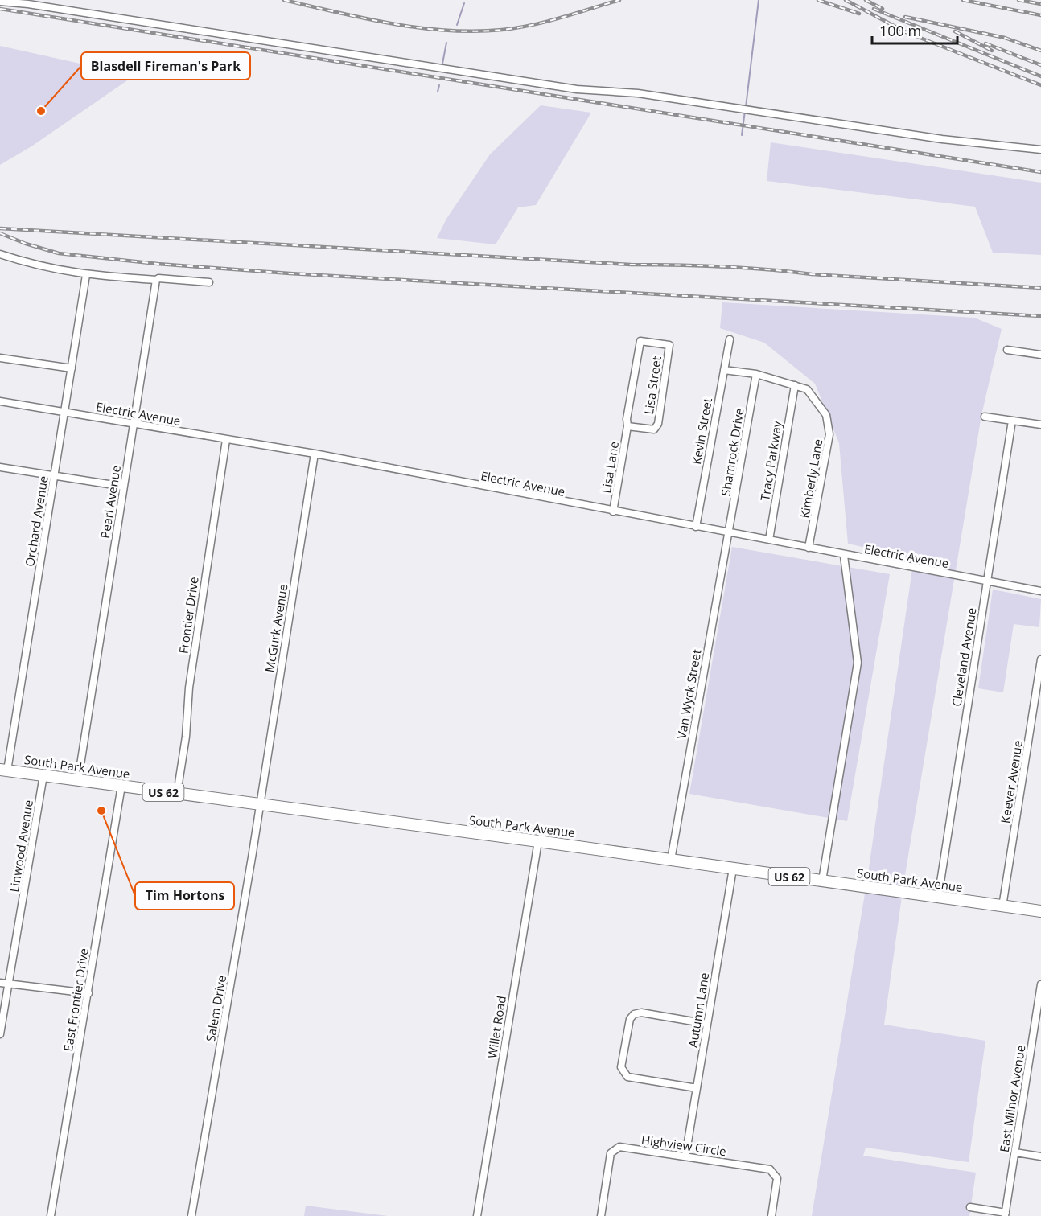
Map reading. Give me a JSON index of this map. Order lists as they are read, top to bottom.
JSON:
{
  "streets": {
    "main road": ["South Park Avenue", "US 62"],
    "street": [
      "Lisa Street",
      "Electric Avenue",
      "Kevin Street",
      "Shamrock Drive",
      "Tracy Parkway",
      "Lisa Lane",
      "Kimberly Lane",
      "Pearl Avenue",
      "Orchard Avenue",
      "Frontier Drive",
      "McGurk Avenue",
      "Cleveland Avenue",
      "Van Wyck Street",
      "Keever Avenue",
      "Linwood Avenue",
      "East Frontier Drive",
      "Salem Drive",
      "Autumn Lane",
      "Willet Road",
      "East Milnor Avenue",
      "Highview Circle"
    ]
  },
  "crossings": [
    ["Lisa Street", "Lisa Lane"],
    ["Electric Avenue", "Kevin Street"],
    ["Electric Avenue", "Shamrock Drive"],
    ["Electric Avenue", "Tracy Parkway"],
    ["Electric Avenue", "Lisa Lane"],
    ["Electric Avenue", "Kimberly Lane"],
    ["Electric Avenue", "Pearl Avenue"],
    ["Electric Avenue", "Orchard Avenue"],
    ["Electric Avenue", "Frontier Drive"],
    ["Electric Avenue", "McGurk Avenue"],
    ["Electric Avenue", "Cleveland Avenue"],
    ["Electric Avenue", "Van Wyck Street"],
    ["Kevin Street", "Kimberly Lane"],
    ["Shamrock Drive", "Kimberly Lane"],
    ["Shamrock Drive", "Van Wyck Street"],
    ["Tracy Parkway", "Kimberly Lane"],
    ["Pearl Avenue", "South Park Avenue"],
    ["Orchard Avenue", "South Park Avenue"],
    ["Frontier Drive", "South Park Avenue"],
    ["McGurk Avenue", "South Park Avenue"],
    ["McGurk Avenue", "Salem Drive"],
    ["Cleveland Avenue", "South Park Avenue"],
    ["Van Wyck Street", "South Park Avenue"],
    ["South Park Avenue", "Keever Avenue"],
    ["South Park Avenue", "Linwood Avenue"],
    ["South Park Avenue", "East Frontier Drive"],
    ["South Park Avenue", "Salem Drive"],
    ["South Park Avenue", "Autumn Lane"],
    ["South Park Avenue", "Willet Road"],
    ["Autumn Lane", "Highview Circle"]
  ],
  "places": ["Blasdell Fireman's Park", "Tim Hortons"],
  "scale_bar": "100 m"
}
